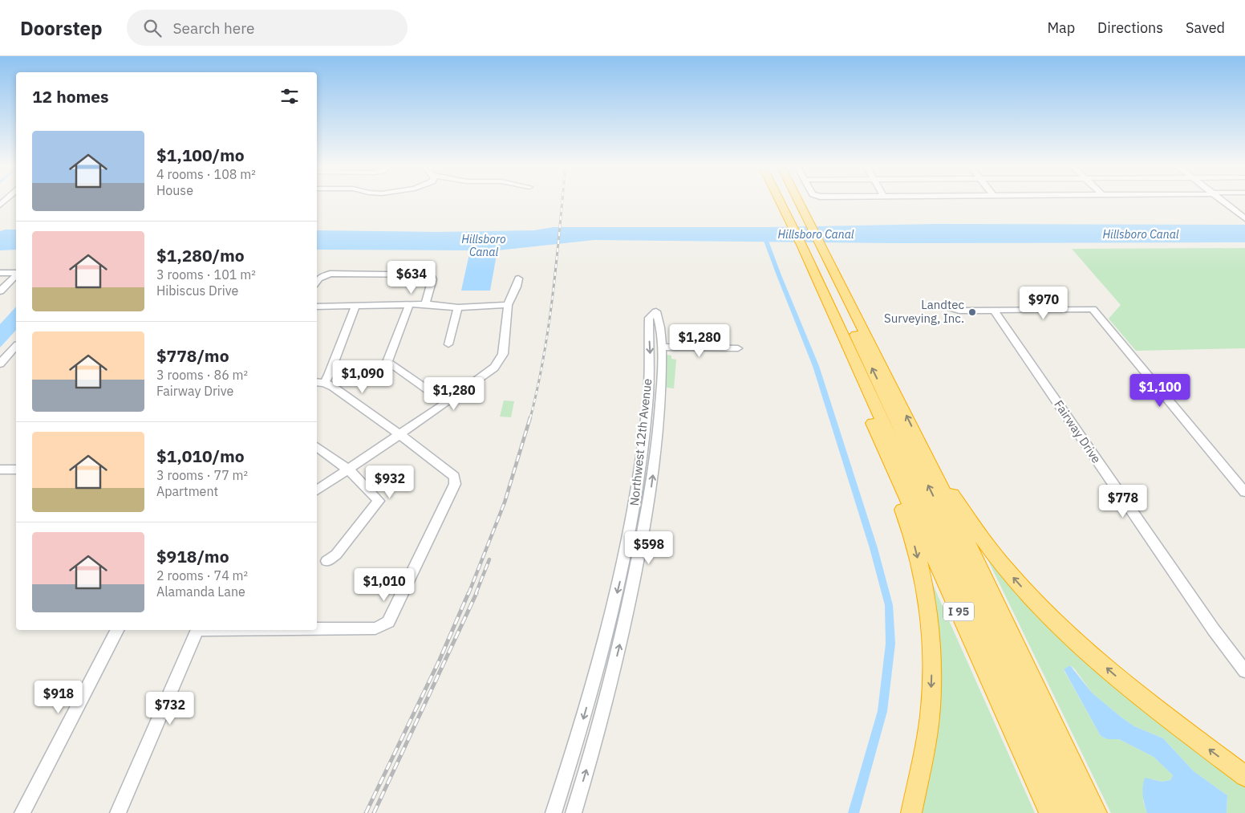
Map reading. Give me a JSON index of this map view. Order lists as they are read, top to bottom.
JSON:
{
  "streets": {
    "highway": ["I 95"],
    "street": ["Fairway Drive", "Northwest 12th Avenue"]
  },
  "water": ["Hillsboro Canal"],
  "places": ["Landtec Surveying, Inc."],
  "page": {
    "header": "Doorstep",
    "search": "Search here",
    "nav": ["Map", "Directions", "Saved"],
    "heading": "12 homes",
    "list": [
      {
        "name": "$1,100/mo",
        "note": "4 rooms · 108 m² · House"
      },
      {
        "name": "$1,280/mo",
        "note": "3 rooms · 101 m² · Hibiscus Drive"
      },
      {
        "name": "$778/mo",
        "note": "3 rooms · 86 m² · Fairway Drive"
      },
      {
        "name": "$1,010/mo",
        "note": "3 rooms · 77 m² · Apartment"
      },
      {
        "name": "$918/mo",
        "note": "2 rooms · 74 m² · Alamanda Lane"
      }
    ],
    "price": [
      "$634",
      "$970",
      "$1,280",
      "$1,090",
      "$1,100",
      "$1,280",
      "$932",
      "$778",
      "$598",
      "$1,010",
      "$918",
      "$732"
    ]
  }
}
